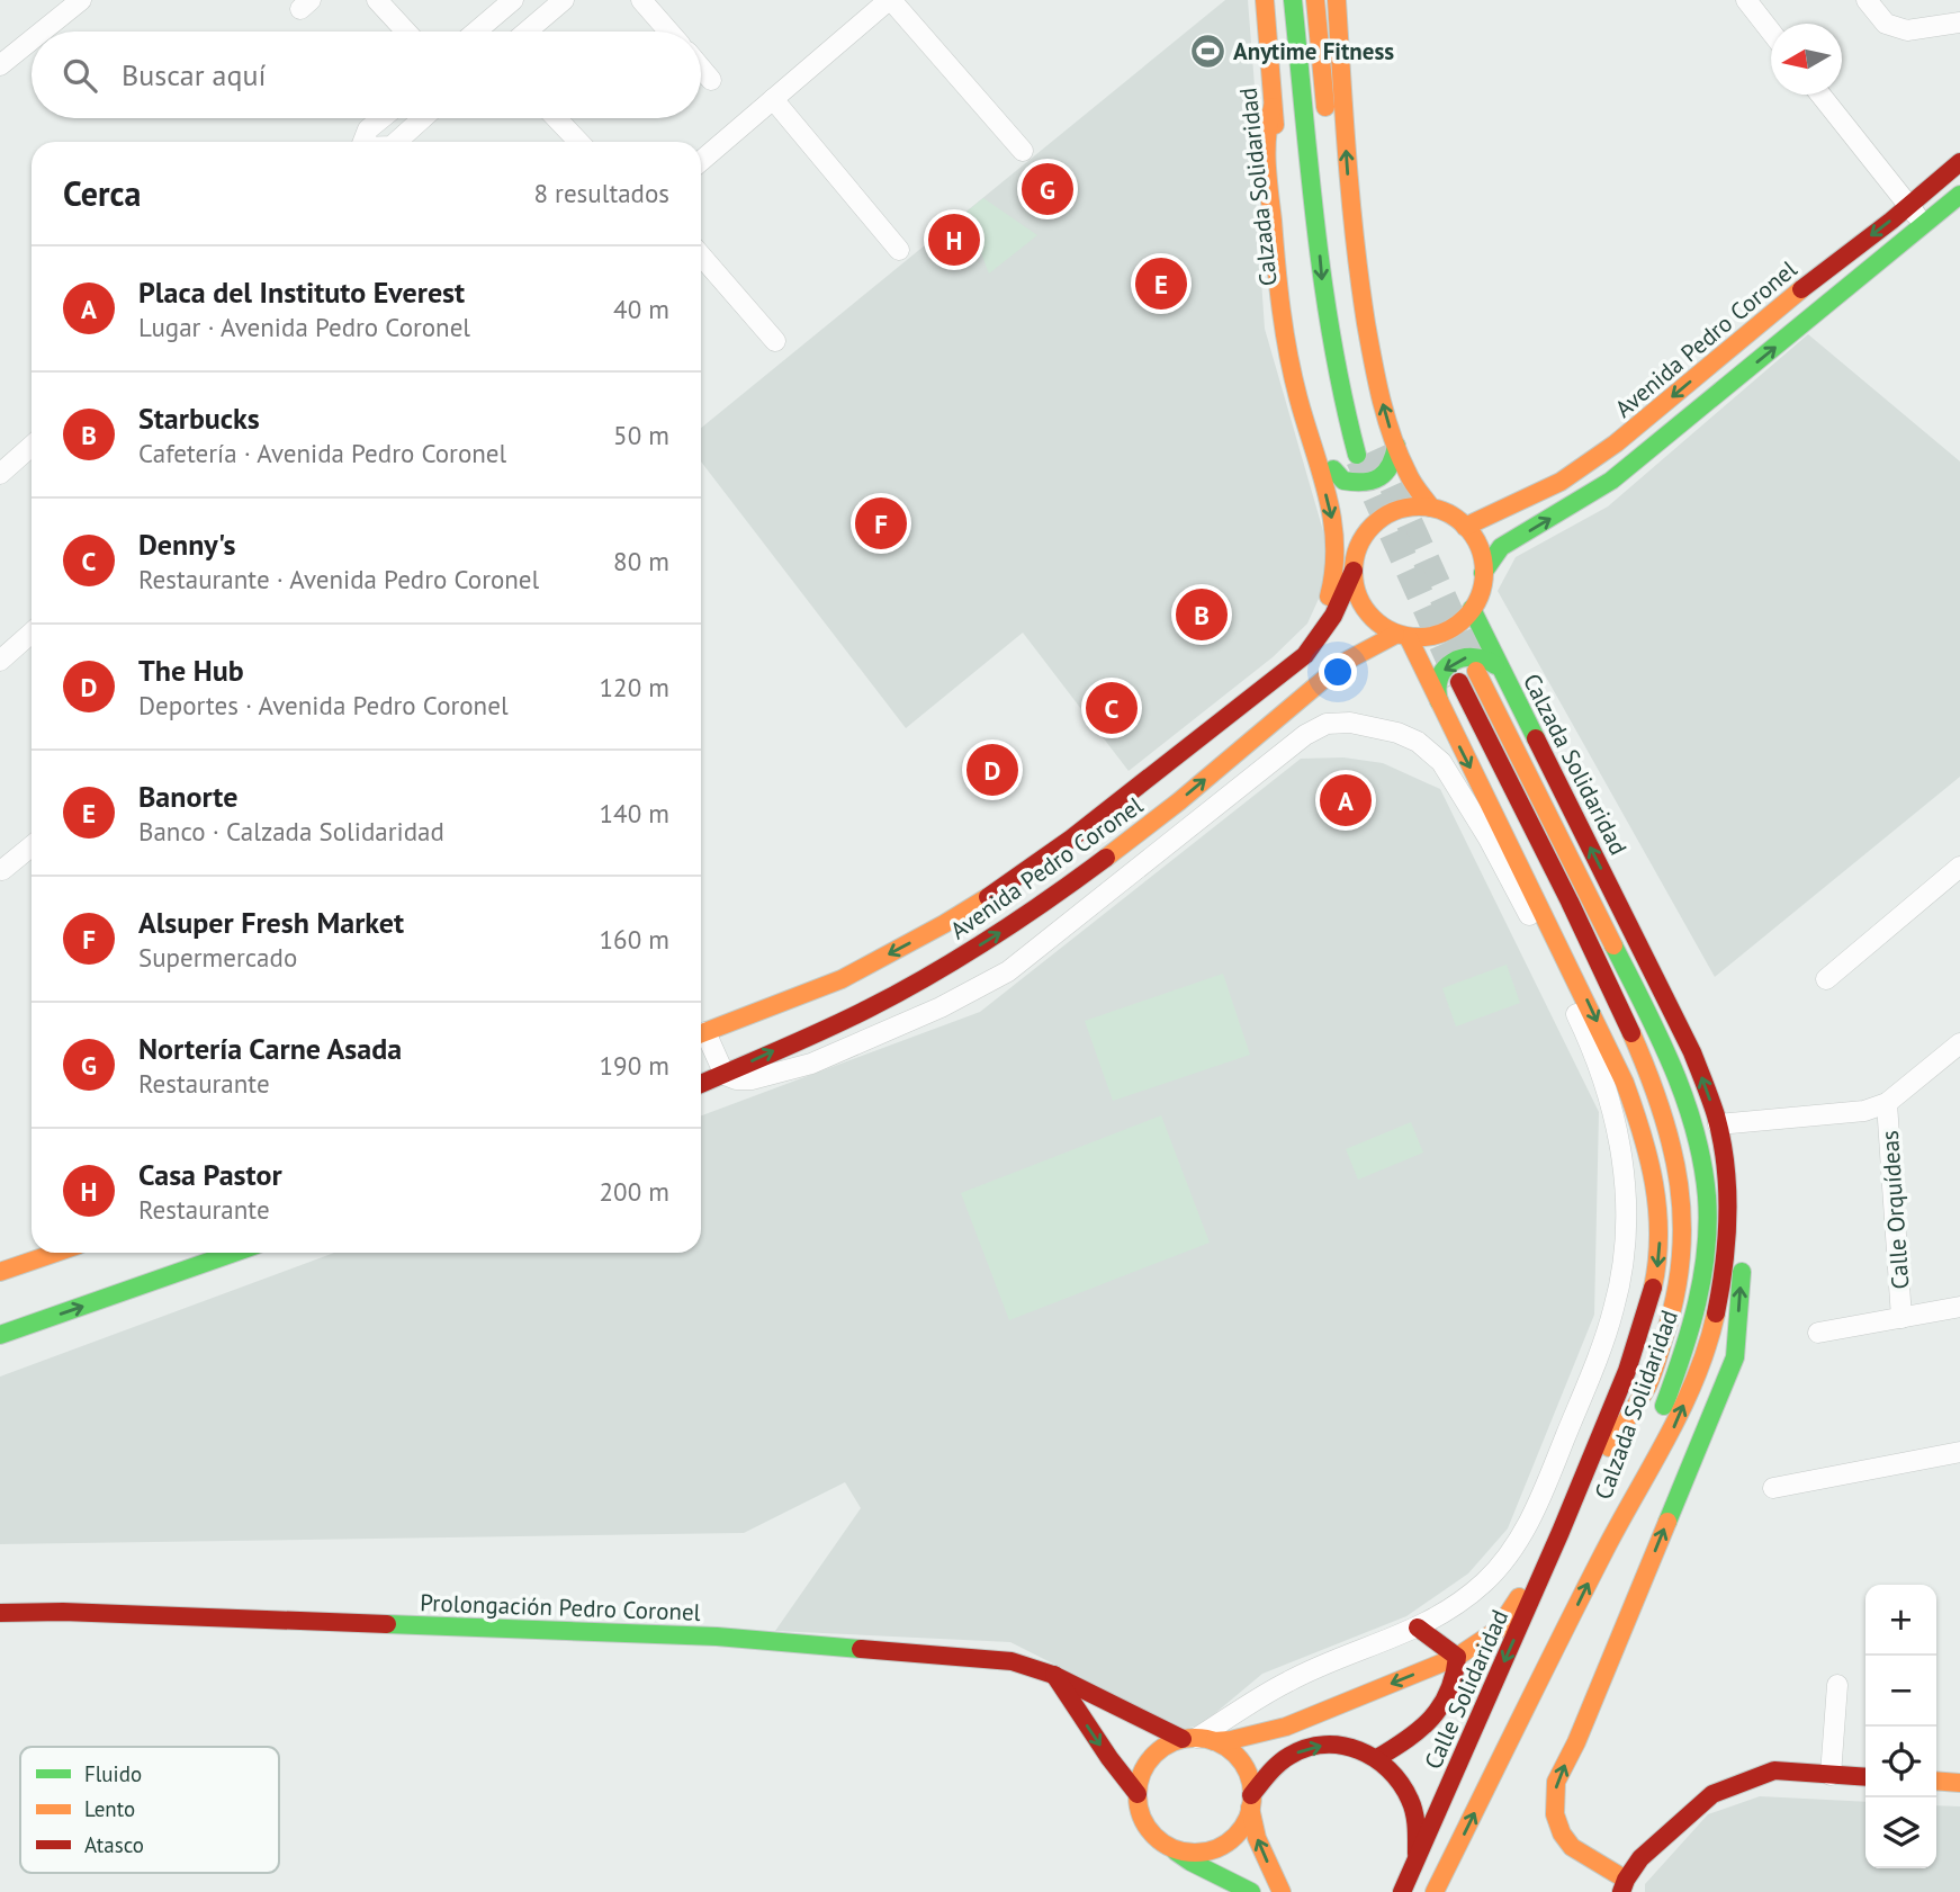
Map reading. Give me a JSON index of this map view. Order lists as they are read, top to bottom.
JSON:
{
  "streets": {
    "main road": [
      "Calzada Solidaridad",
      "Avenida Pedro Coronel",
      "Prolongación Pedro Coronel",
      "Calle Solidaridad"
    ],
    "street": ["Calle Orquídeas"]
  },
  "crossings": [
    ["Calzada Solidaridad", "Avenida Pedro Coronel"],
    ["Calzada Solidaridad", "Calle Orquídeas"],
    ["Calzada Solidaridad", "Calle Solidaridad"]
  ],
  "places": {
    "sports": ["Anytime Fitness"]
  },
  "legend": ["Fluido", "Lento", "Atasco"],
  "north": "left",
  "page": {
    "search": "Buscar aquí",
    "heading": ["Cerca", "8 resultados"],
    "pins": [
      "G",
      "H",
      "E",
      "F",
      "B",
      "C",
      "D",
      "A"
    ],
    "list": [
      {
        "mark": "A",
        "name": "Placa del Instituto Everest",
        "note": "Lugar · Avenida Pedro Coronel",
        "value": "40 m"
      },
      {
        "mark": "B",
        "name": "Starbucks",
        "note": "Cafetería · Avenida Pedro Coronel",
        "value": "50 m"
      },
      {
        "mark": "C",
        "name": "Denny's",
        "note": "Restaurante · Avenida Pedro Coronel",
        "value": "80 m"
      },
      {
        "mark": "D",
        "name": "The Hub",
        "note": "Deportes · Avenida Pedro Coronel",
        "value": "120 m"
      },
      {
        "mark": "E",
        "name": "Banorte",
        "note": "Banco · Calzada Solidaridad",
        "value": "140 m"
      },
      {
        "mark": "F",
        "name": "Alsuper Fresh Market",
        "note": "Supermercado",
        "value": "160 m"
      },
      {
        "mark": "G",
        "name": "Nortería Carne Asada",
        "note": "Restaurante",
        "value": "190 m"
      },
      {
        "mark": "H",
        "name": "Casa Pastor",
        "note": "Restaurante",
        "value": "200 m"
      }
    ],
    "map_buttons": ["+", "−"]
  }
}
